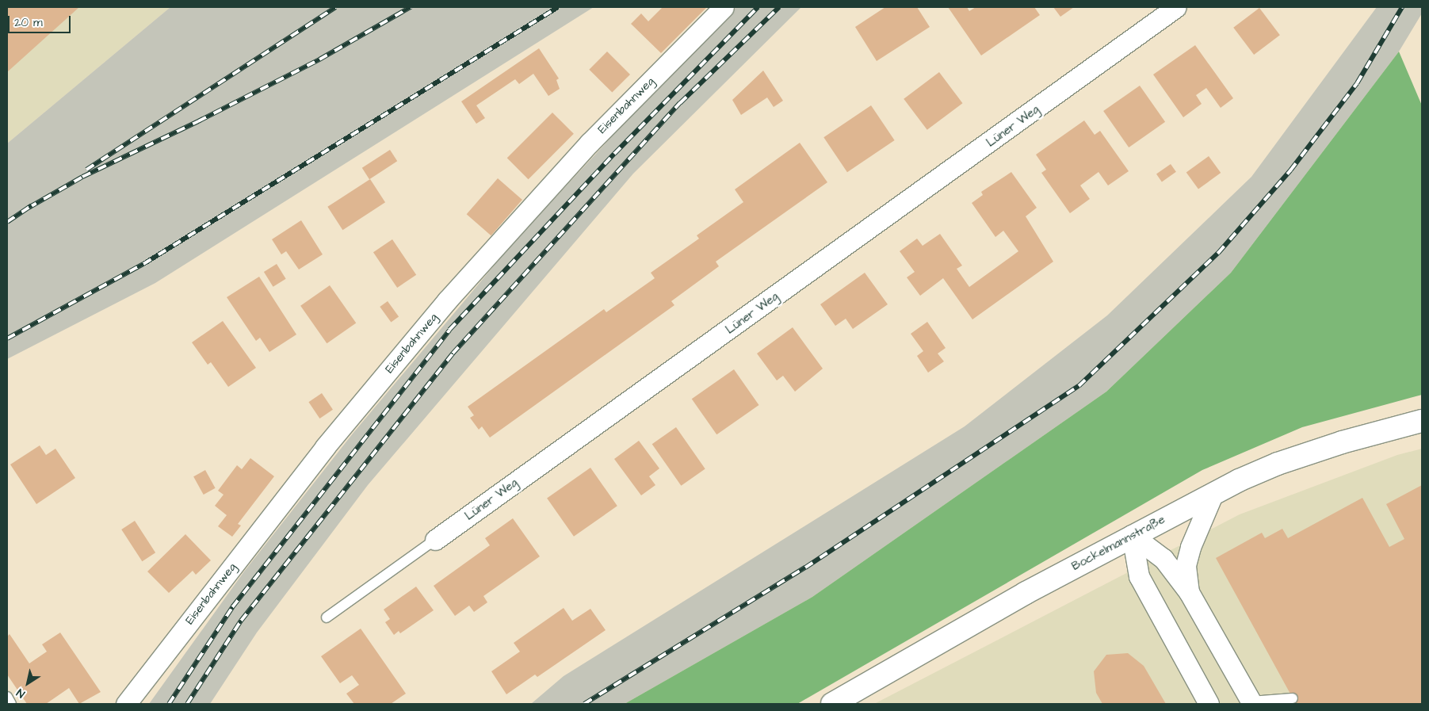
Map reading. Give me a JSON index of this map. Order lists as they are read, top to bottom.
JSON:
{
  "streets": {
    "main road": ["Bockelmannstraße"],
    "street": ["Eisenbahnweg", "Lüner Weg"]
  },
  "scale_bar": "20 m",
  "north": "bottom left"
}
